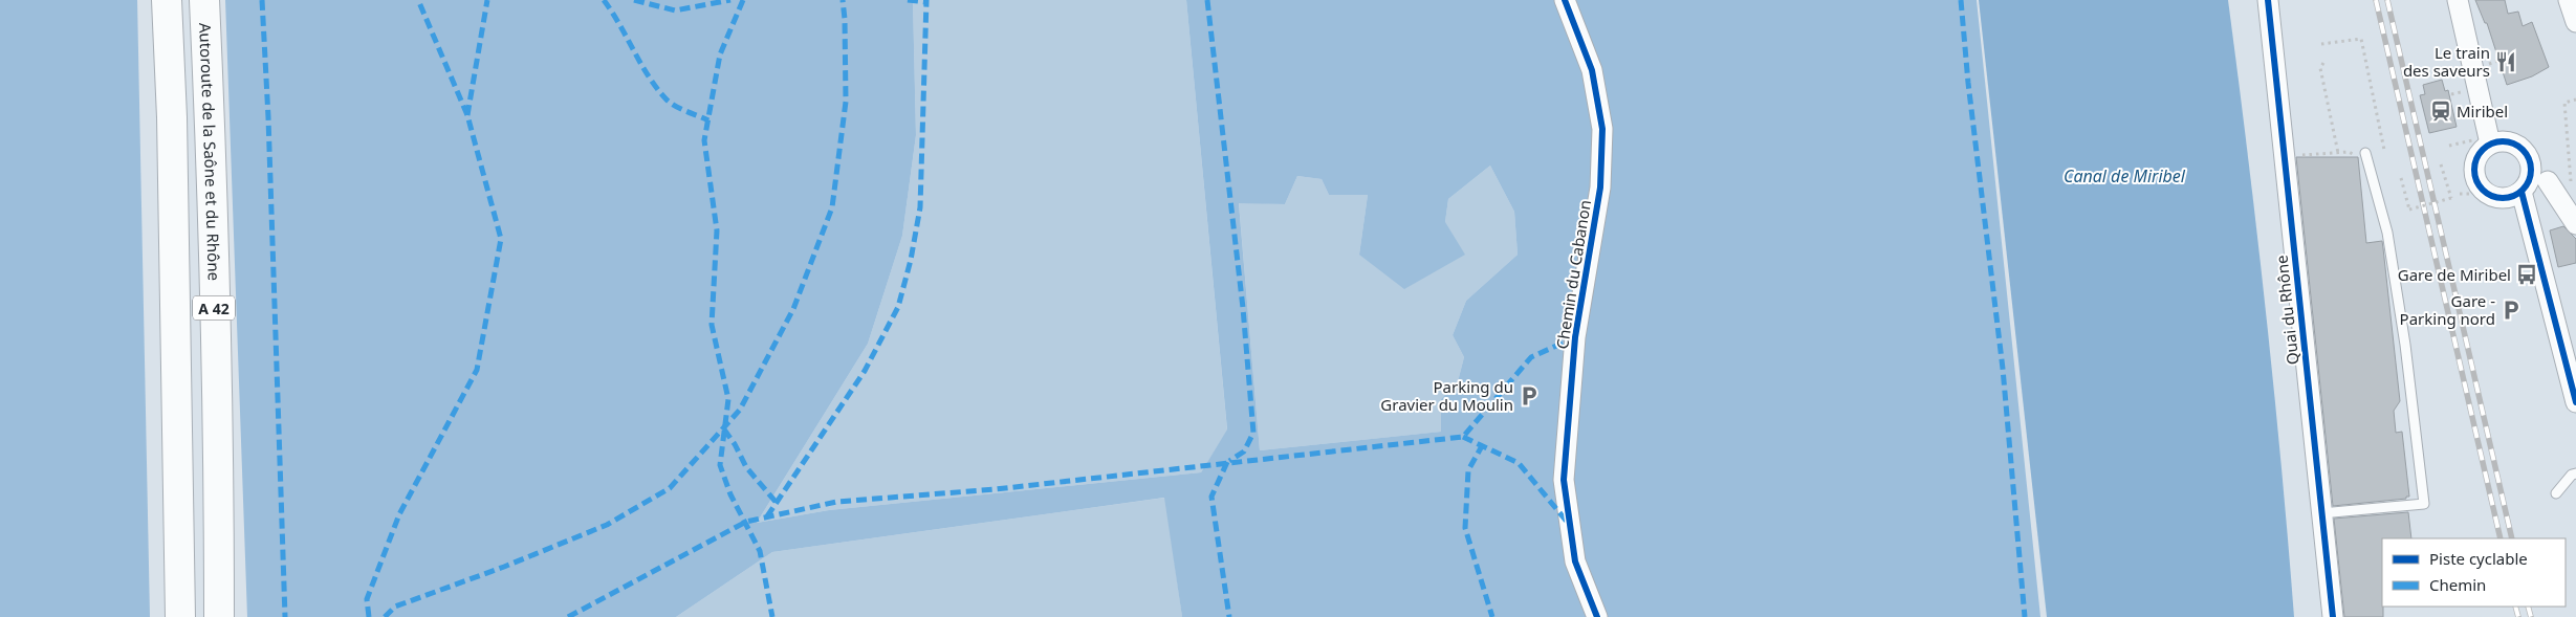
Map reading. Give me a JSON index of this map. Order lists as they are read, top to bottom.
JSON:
{
  "streets": {
    "highway": ["Autoroute de la Saône et du Rhône", "A 42"],
    "street": ["Chemin du Cabanon", "Quai du Rhône"]
  },
  "water": ["Canal de Miribel"],
  "places": {
    "restaurant": ["Le train des saveurs"],
    "station": ["Miribel"],
    "bus stop": ["Gare de Miribel"],
    "parking": ["Gare - Parking nord", "Parking du Gravier du Moulin"]
  },
  "legend": ["Piste cyclable", "Chemin"]
}
